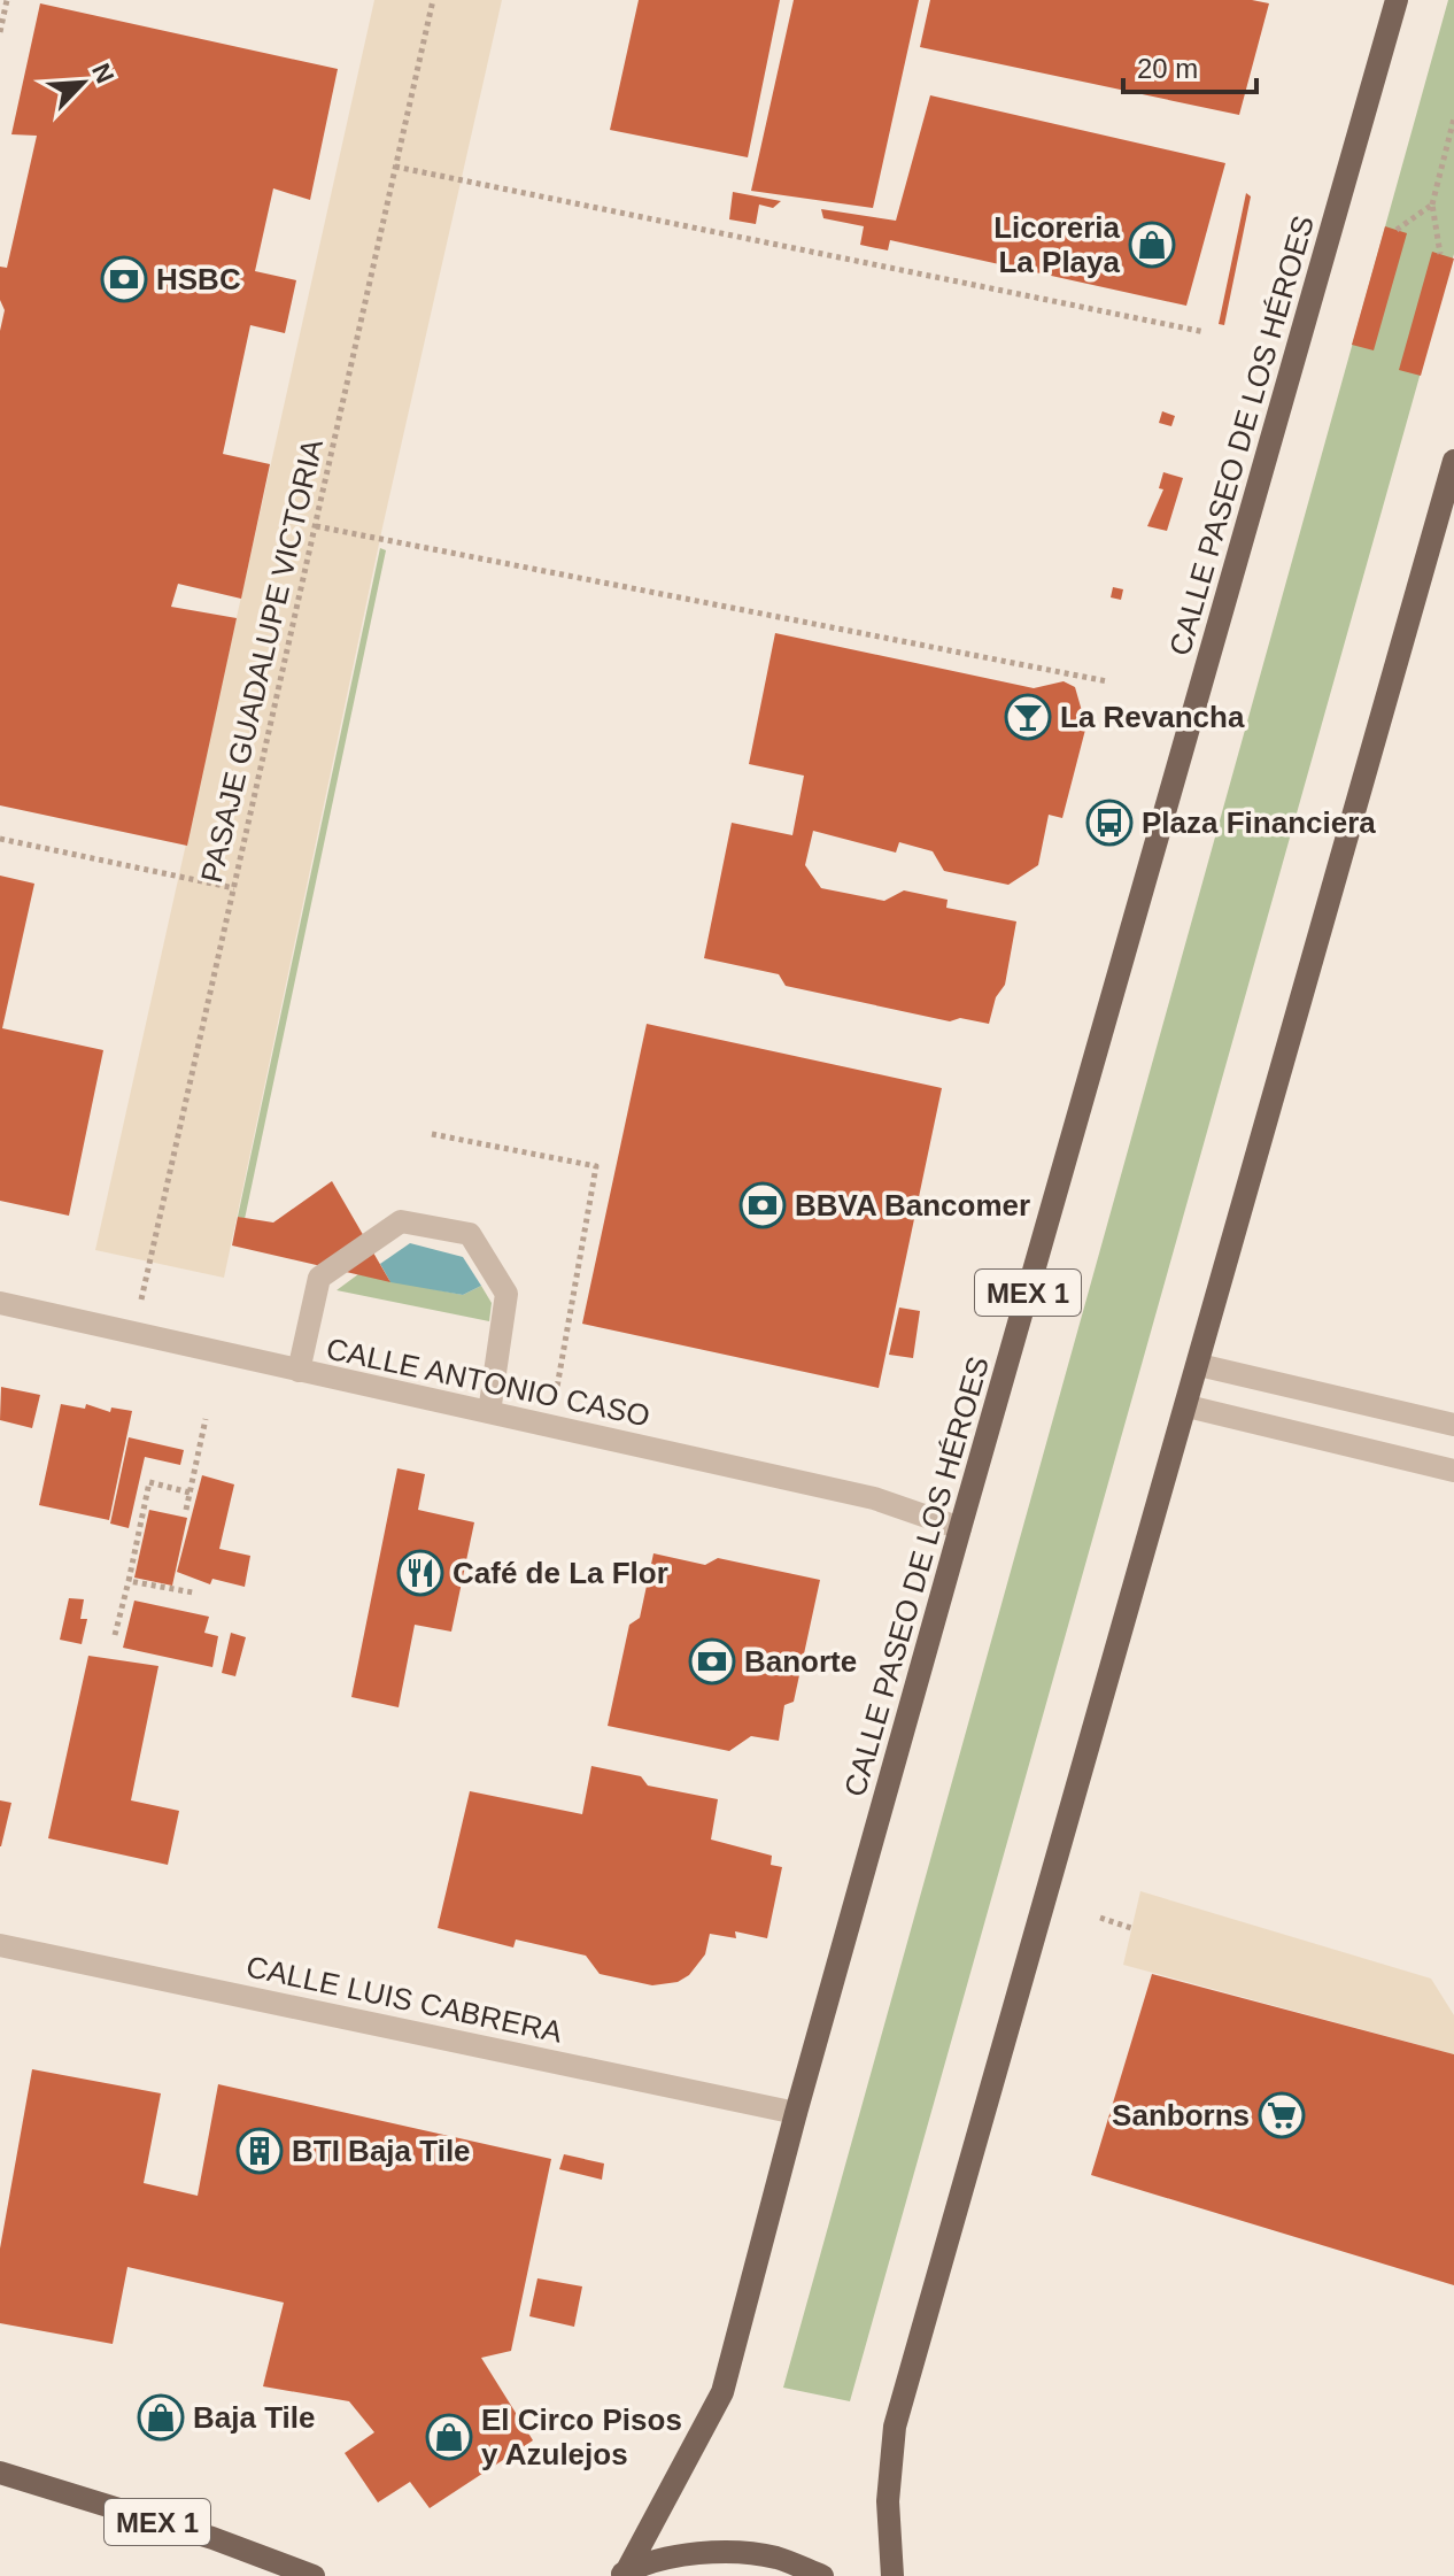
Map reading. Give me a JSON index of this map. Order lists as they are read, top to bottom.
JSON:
{
  "streets": {
    "main road": ["CALLE PASEO DE LOS HÉROES", "MEX 1"],
    "street": ["CALLE ANTONIO CASO", "CALLE LUIS CABRERA"],
    "path": ["PASAJE GUADALUPE VICTORIA"]
  },
  "crossings": [
    ["CALLE PASEO DE LOS HÉROES", "CALLE ANTONIO CASO"],
    ["CALLE PASEO DE LOS HÉROES", "CALLE LUIS CABRERA"],
    ["PASAJE GUADALUPE VICTORIA", "CALLE ANTONIO CASO"]
  ],
  "places": {
    "shop": ["Licoreria La Playa", "Baja Tile", "El Circo Pisos y Azulejos"],
    "bank": ["HSBC", "BBVA Bancomer", "Banorte"],
    "bar": ["La Revancha"],
    "bus stop": ["Plaza Financiera"],
    "restaurant": ["Café de La Flor"],
    "supermarket": ["Sanborns"],
    "building": ["BTI Baja Tile"]
  },
  "scale_bar": "20 m",
  "north": "top right"
}
